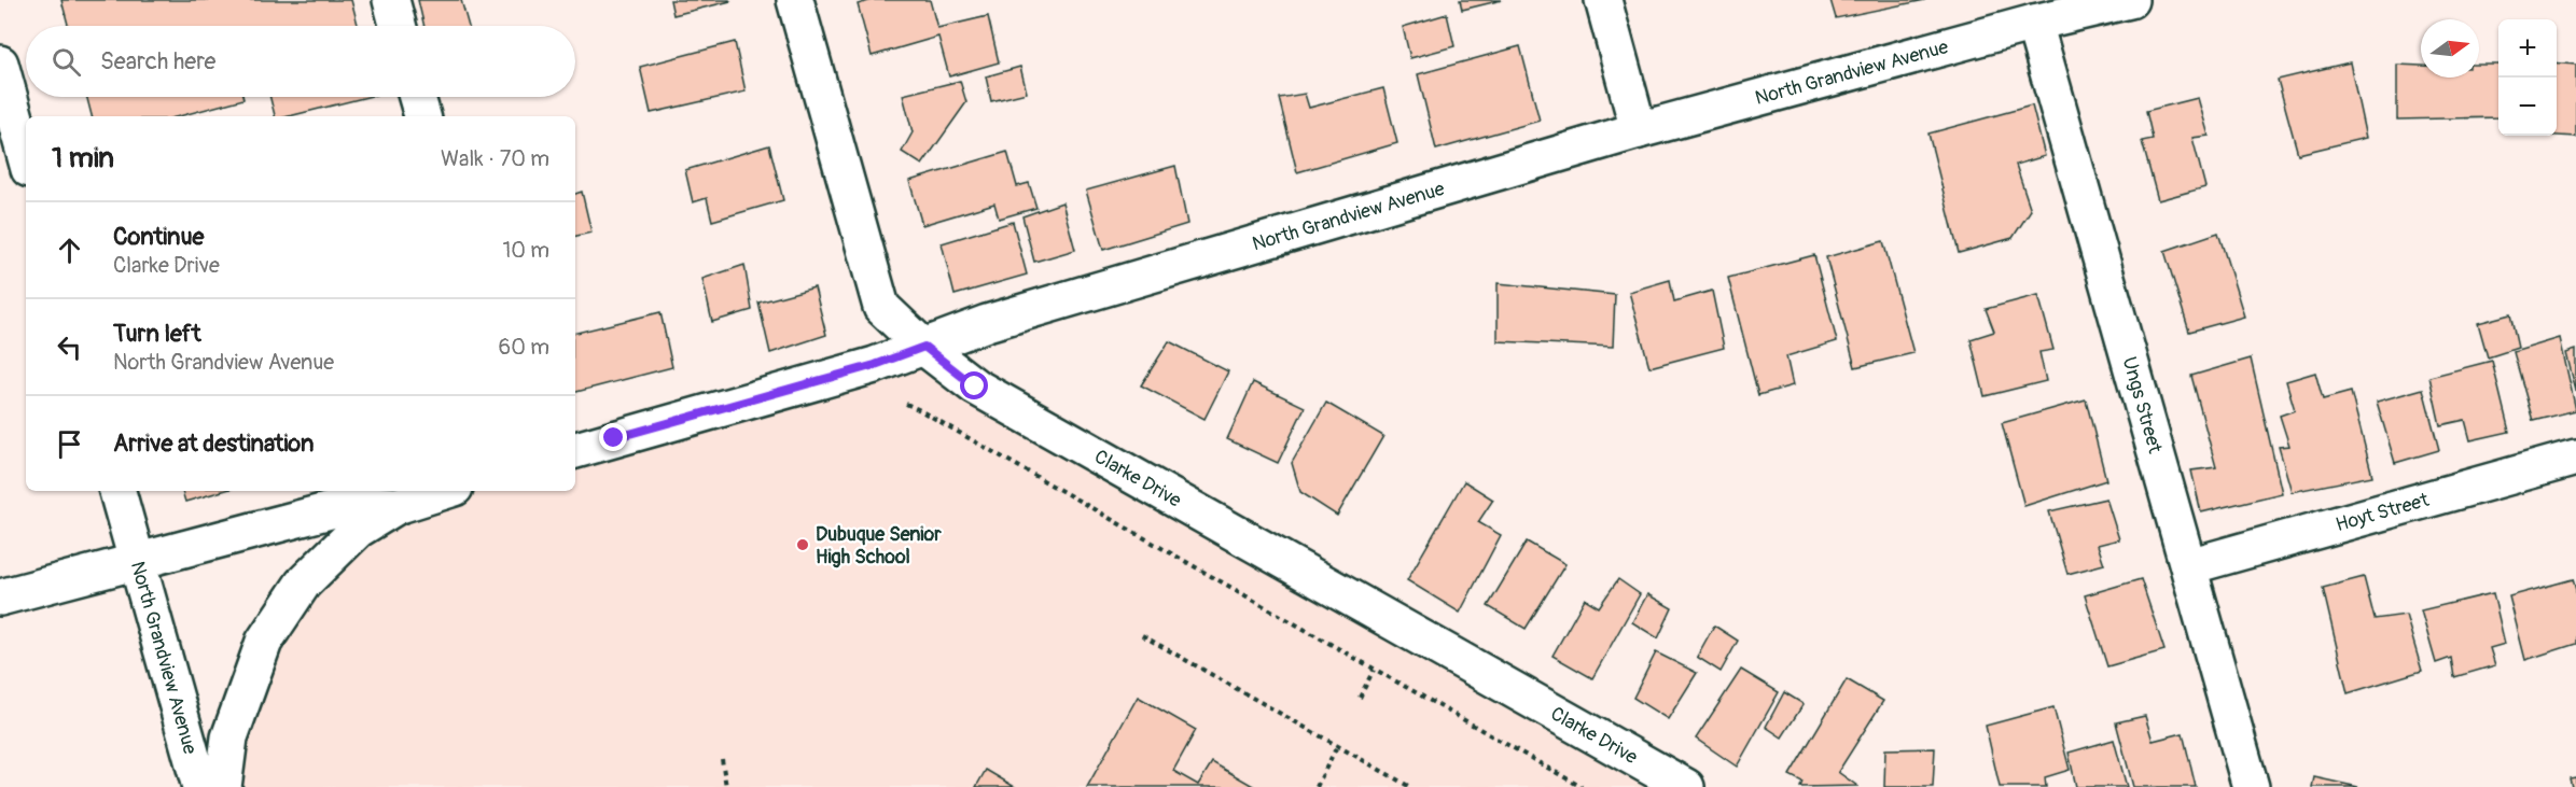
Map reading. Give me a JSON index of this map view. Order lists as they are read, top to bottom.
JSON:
{
  "streets": {
    "street": [
      "North Grandview Avenue",
      "Ungs Street",
      "Clarke Drive",
      "Hoyt Street"
    ]
  },
  "crossings": [
    ["North Grandview Avenue", "Ungs Street"],
    ["North Grandview Avenue", "Clarke Drive"],
    ["Ungs Street", "Hoyt Street"]
  ],
  "places": ["Dubuque Senior High School"],
  "north": "right",
  "page": {
    "map_buttons": ["+", "−"],
    "search": "Search here",
    "heading": ["1 min", "Walk · 70 m"],
    "list": [
      ["Continue", "Clarke Drive", "10 m"],
      ["Turn left", "North Grandview Avenue", "60 m"],
      "Arrive at destination"
    ]
  }
}
